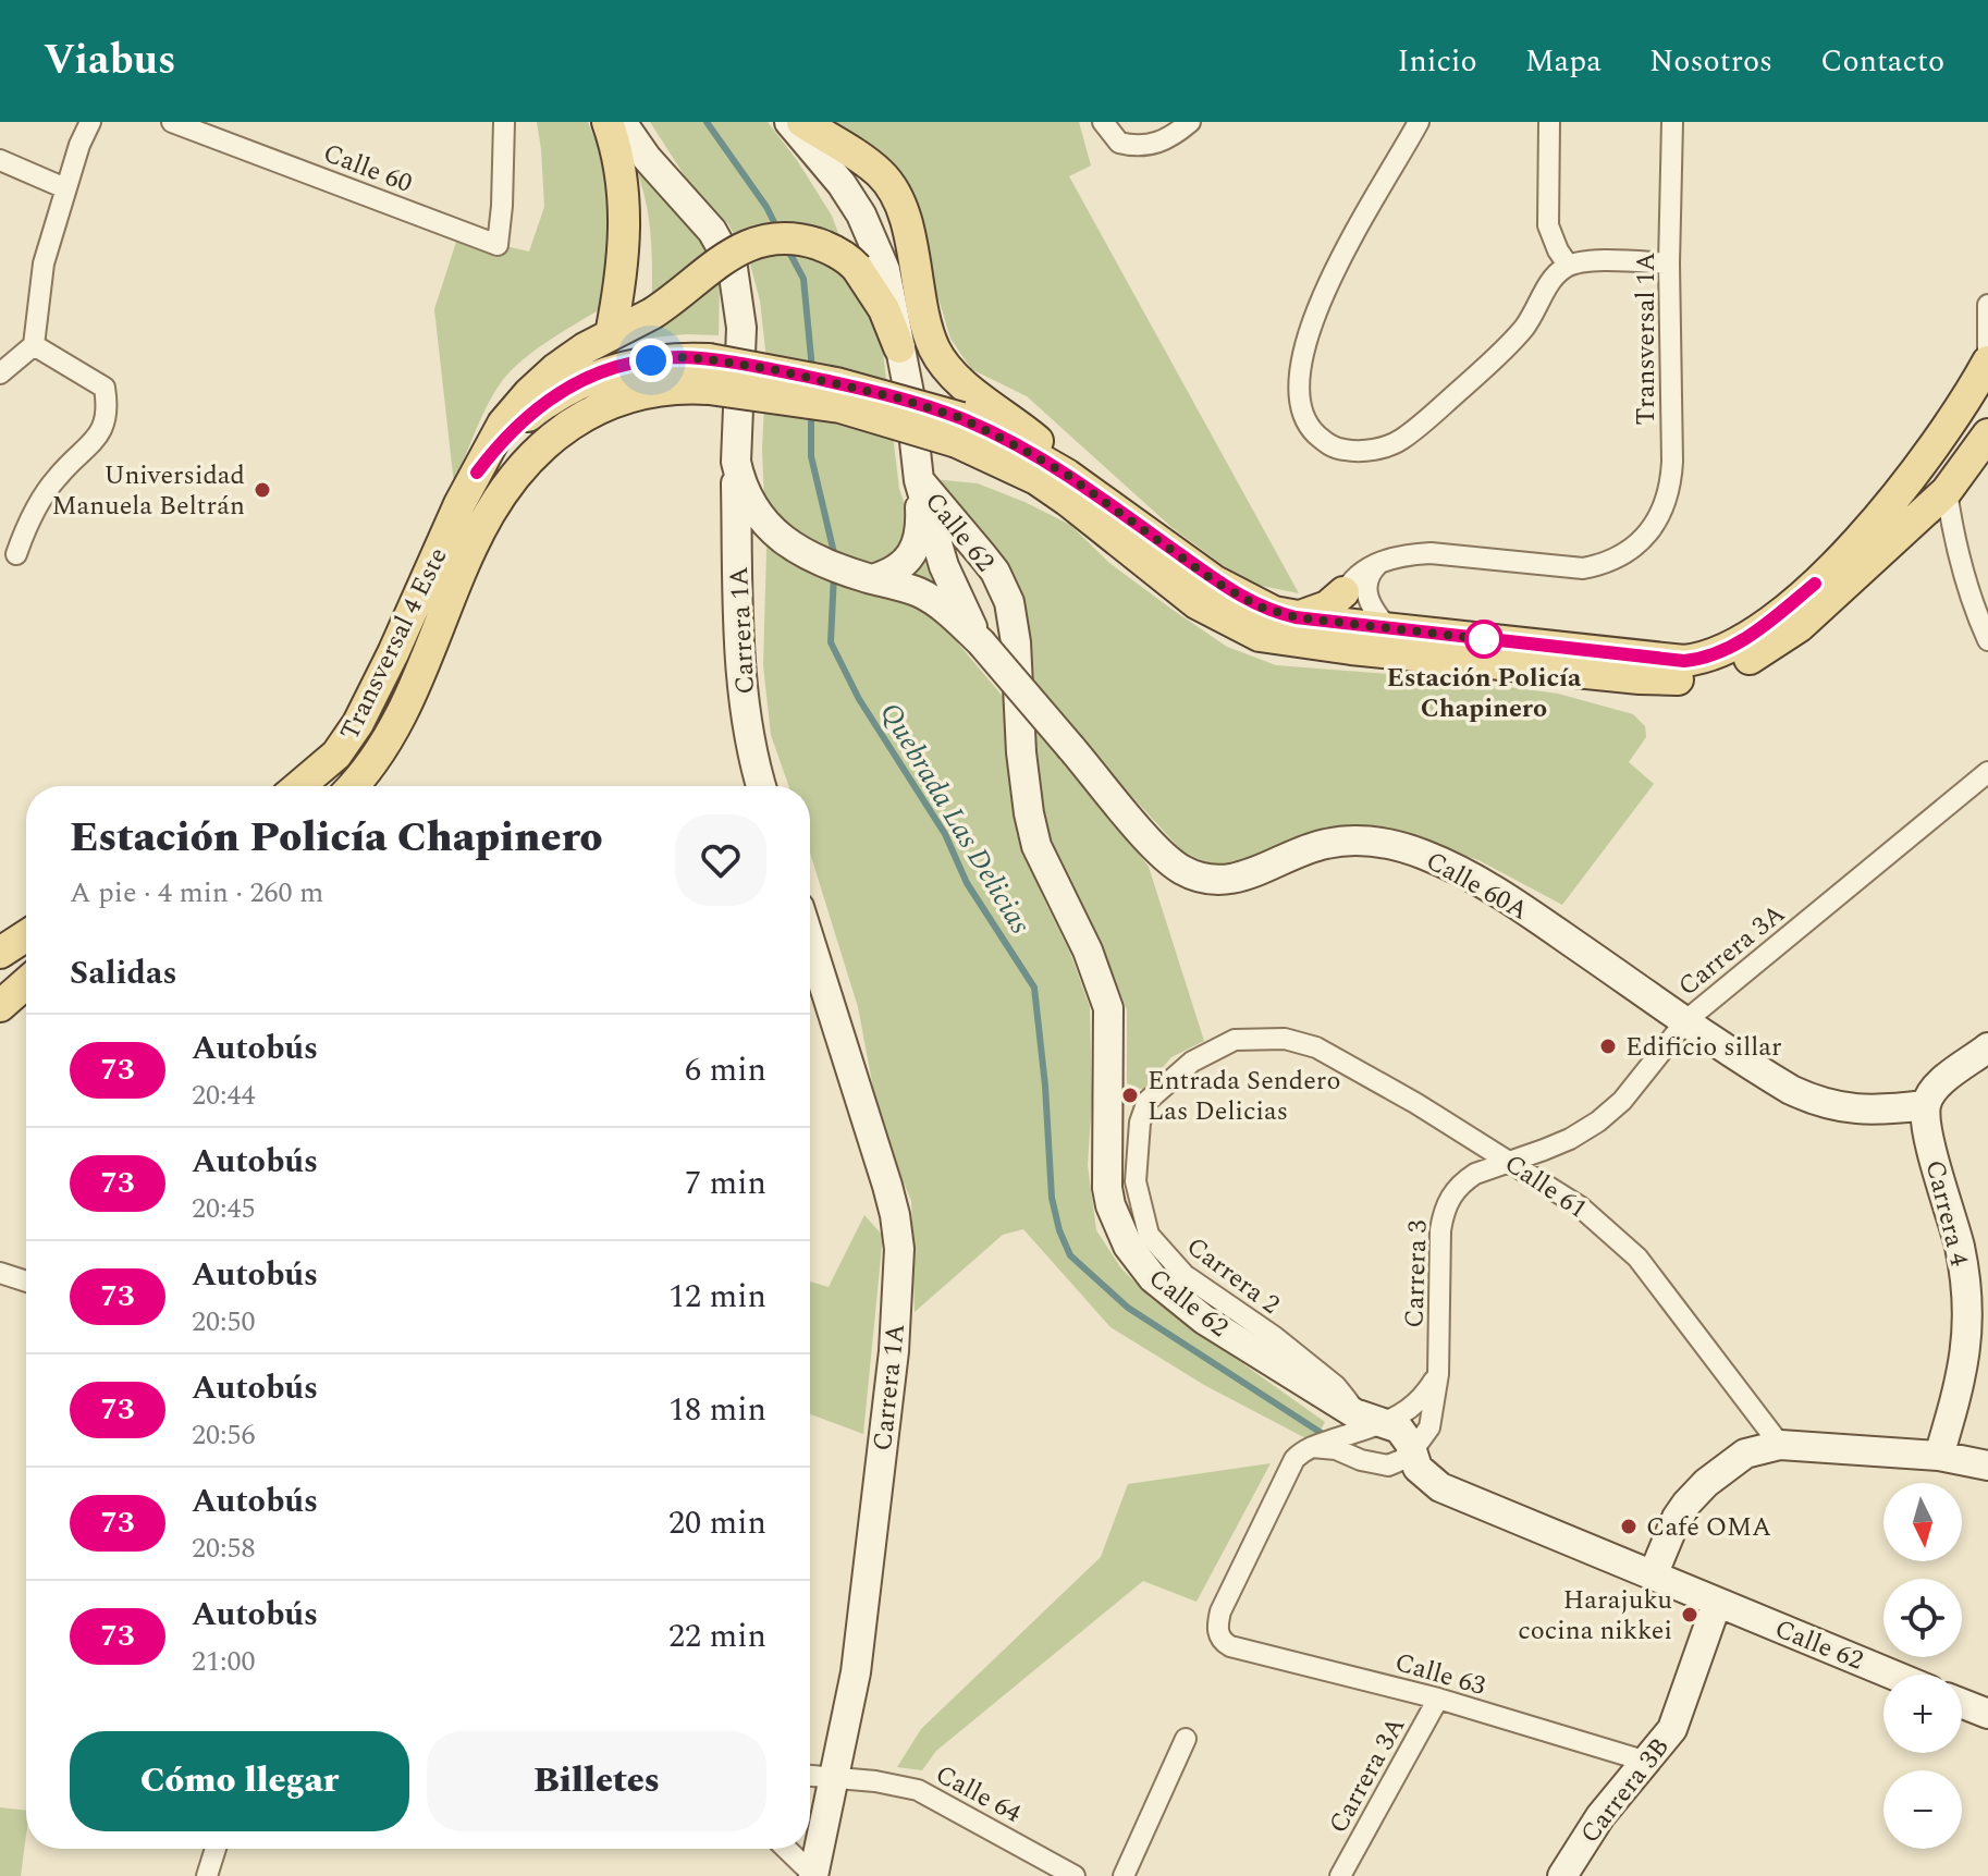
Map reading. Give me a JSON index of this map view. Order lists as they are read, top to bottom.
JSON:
{
  "streets": {
    "main road": ["Transversal 4 Este"],
    "street": [
      "Calle 60",
      "Transversal 1A",
      "Calle 62",
      "Carrera 1A",
      "Calle 60A",
      "Carrera 3A",
      "Calle 61",
      "Carrera 4",
      "Carrera 3",
      "Carrera 2",
      "Calle 63",
      "Carrera 3B",
      "Calle 64"
    ]
  },
  "crossings": [
    ["Calle 62", "Calle 60A"],
    ["Calle 62", "Carrera 3"],
    ["Calle 62", "Carrera 2"],
    ["Calle 62", "Carrera 3B"],
    ["Carrera 1A", "Calle 60A"],
    ["Carrera 1A", "Calle 64"],
    ["Calle 60A", "Carrera 3A"],
    ["Calle 60A", "Carrera 4"],
    ["Carrera 3A", "Calle 61"],
    ["Carrera 3A", "Carrera 3"],
    ["Carrera 3A", "Calle 63"],
    ["Calle 61", "Carrera 3"],
    ["Calle 61", "Carrera 2"],
    ["Calle 63", "Carrera 3B"]
  ],
  "water": ["Quebrada Las Delicias"],
  "places": [
    "Universidad Manuela Beltrán",
    "Estación Policía Chapinero",
    "Edificio sillar",
    "Entrada Sendero Las Delicias",
    "Café OMA",
    "Harajuku cocina nikkei"
  ],
  "lines": ["bus line 73"],
  "north": "bottom",
  "page": {
    "header": "Viabus",
    "nav": [
      "Inicio",
      "Mapa",
      "Nosotros",
      "Contacto"
    ],
    "heading": [
      ["Estación Policía Chapinero", "A pie · 4 min · 260 m"],
      "Salidas"
    ],
    "list": [
      {
        "mark": "73",
        "name": "Autobús",
        "note": "20:44",
        "value": "6 min"
      },
      {
        "mark": "73",
        "name": "Autobús",
        "note": "20:45",
        "value": "7 min"
      },
      {
        "mark": "73",
        "name": "Autobús",
        "note": "20:50",
        "value": "12 min"
      },
      {
        "mark": "73",
        "name": "Autobús",
        "note": "20:56",
        "value": "18 min"
      },
      {
        "mark": "73",
        "name": "Autobús",
        "note": "20:58",
        "value": "20 min"
      },
      {
        "mark": "73",
        "name": "Autobús",
        "note": "21:00",
        "value": "22 min"
      }
    ],
    "map_buttons": ["+", "−"],
    "buttons": ["Cómo llegar", "Billetes"]
  }
}
